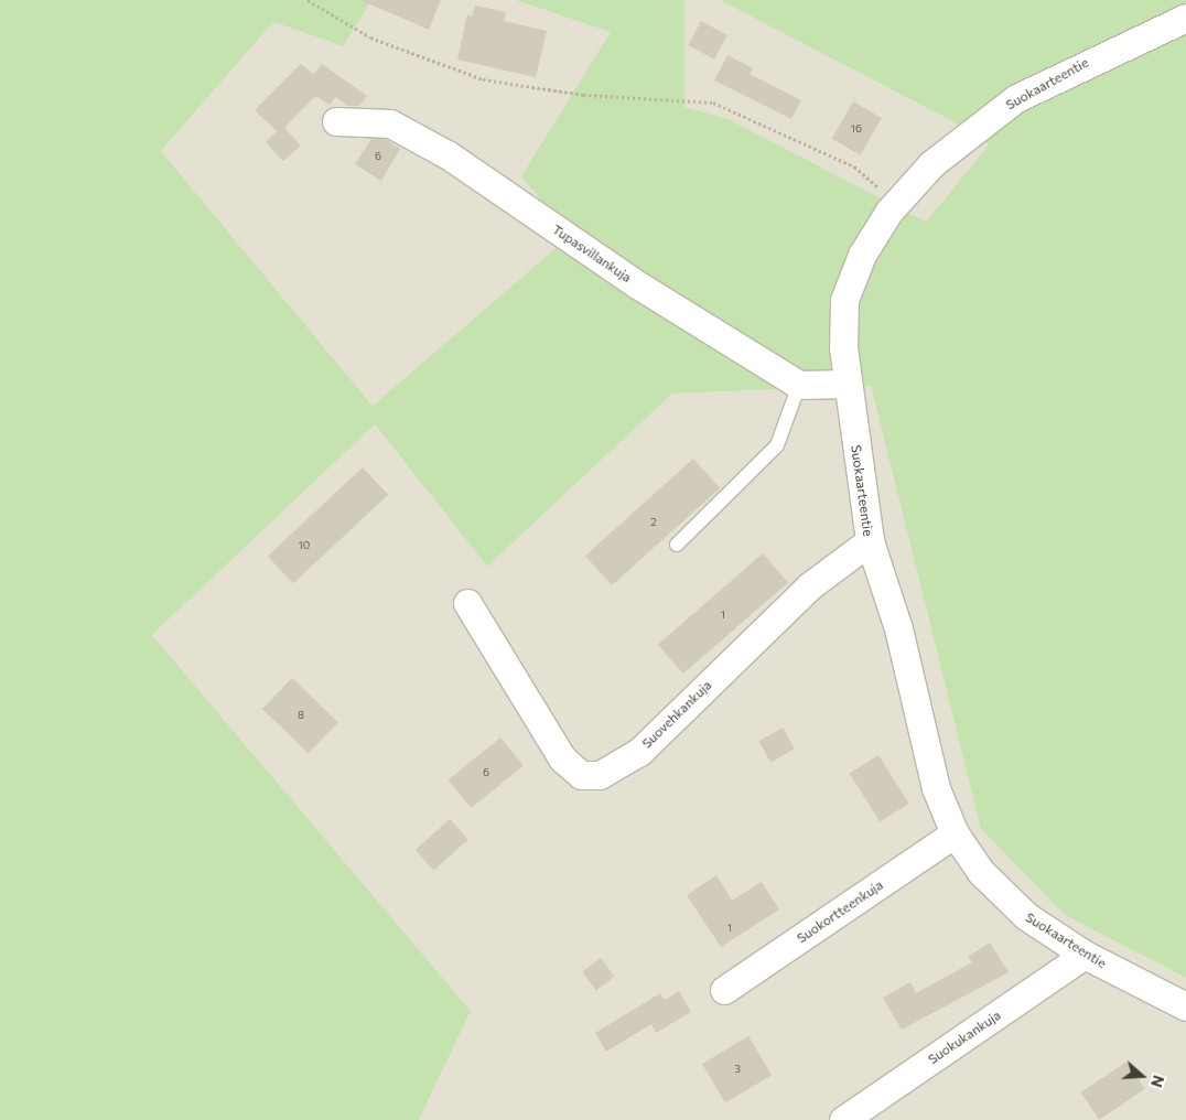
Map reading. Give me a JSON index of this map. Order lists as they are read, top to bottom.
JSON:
{
  "streets": {
    "street": [
      "Suokaarteentie",
      "Tupasvillankuja",
      "Suovehkankuja",
      "Suokortteenkuja",
      "Suokukankuja"
    ]
  },
  "crossings": [
    ["Suokaarteentie", "Suovehkankuja"],
    ["Suokaarteentie", "Suokortteenkuja"],
    ["Suokaarteentie", "Suokukankuja"]
  ],
  "house_numbers": [
    "16",
    "6",
    "2",
    "10",
    "1",
    "8",
    "6",
    "1",
    "3"
  ],
  "north": "right"
}
